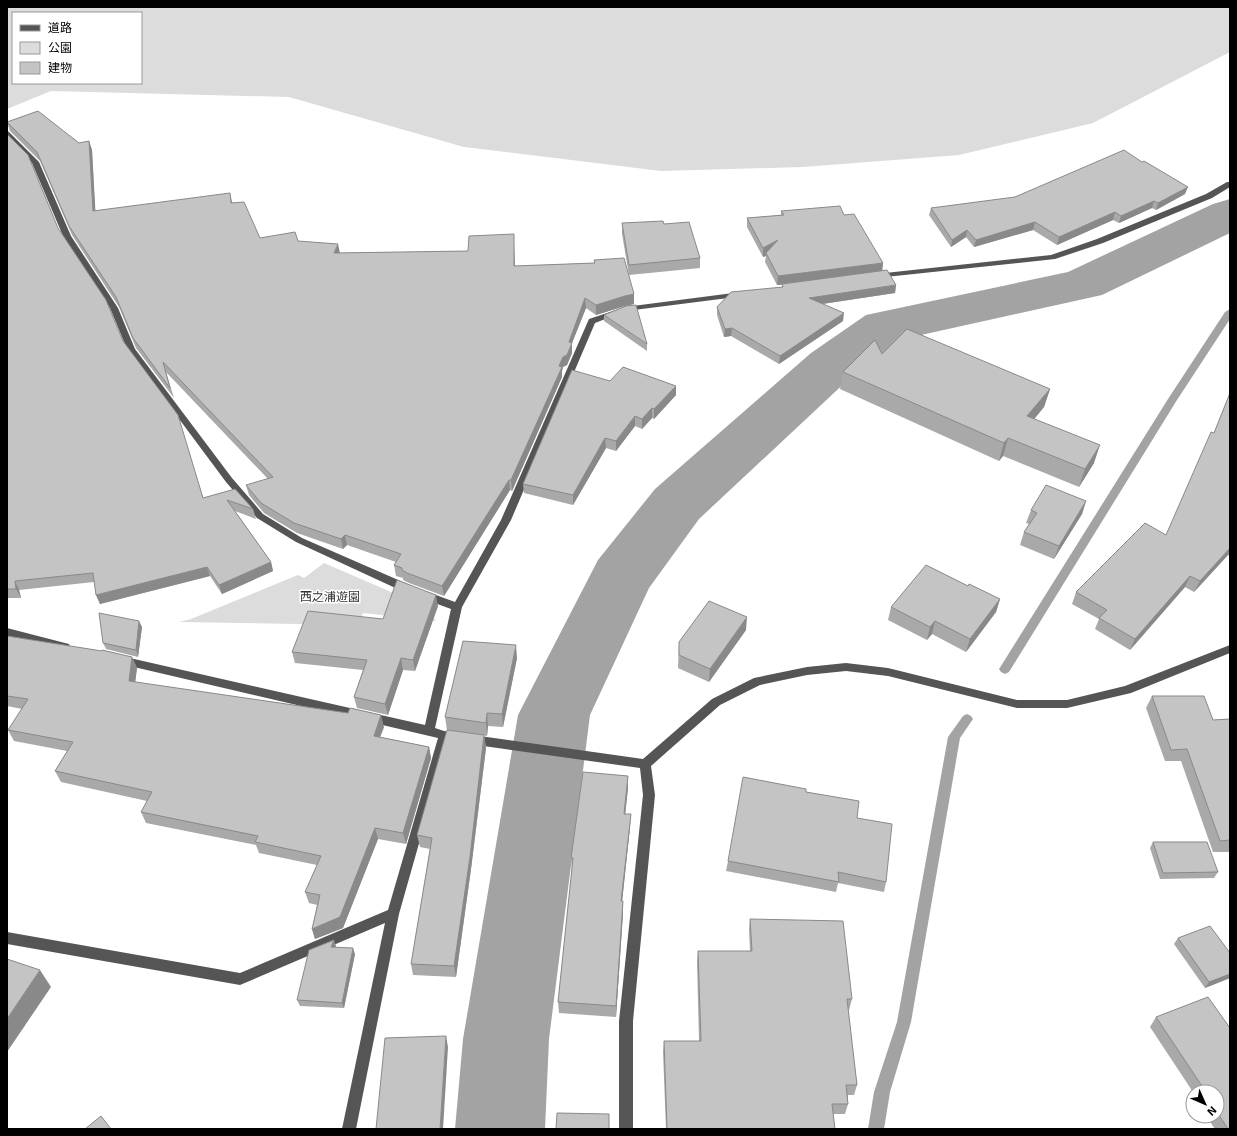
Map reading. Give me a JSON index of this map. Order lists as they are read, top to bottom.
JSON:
{
  "parks": ["西之浦遊園"],
  "legend": ["道路", "公園", "建物"],
  "north": "bottom right"
}
